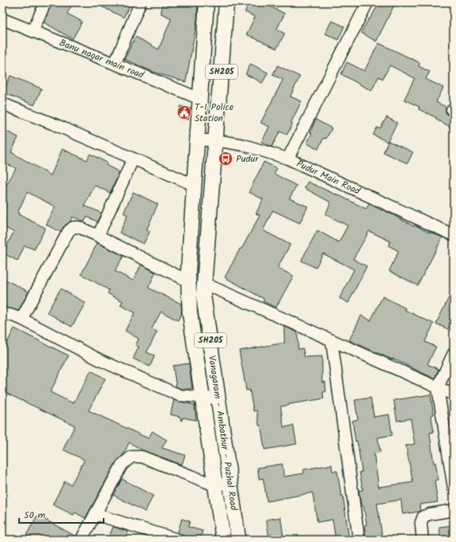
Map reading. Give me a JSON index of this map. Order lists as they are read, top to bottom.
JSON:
{
  "streets": {
    "main road": ["SH205", "Vanagaram - Ambathur - Puzhal Road"],
    "street": ["Banu nagar main road", "Pudur Main Road"]
  },
  "crossings": [
    ["Pudur Main Road", "Vanagaram - Ambathur - Puzhal Road"]
  ],
  "places": {
    "public building": ["T-1 Police Station"],
    "bus stop": ["Pudur"]
  },
  "scale_bar": "50 m"
}
